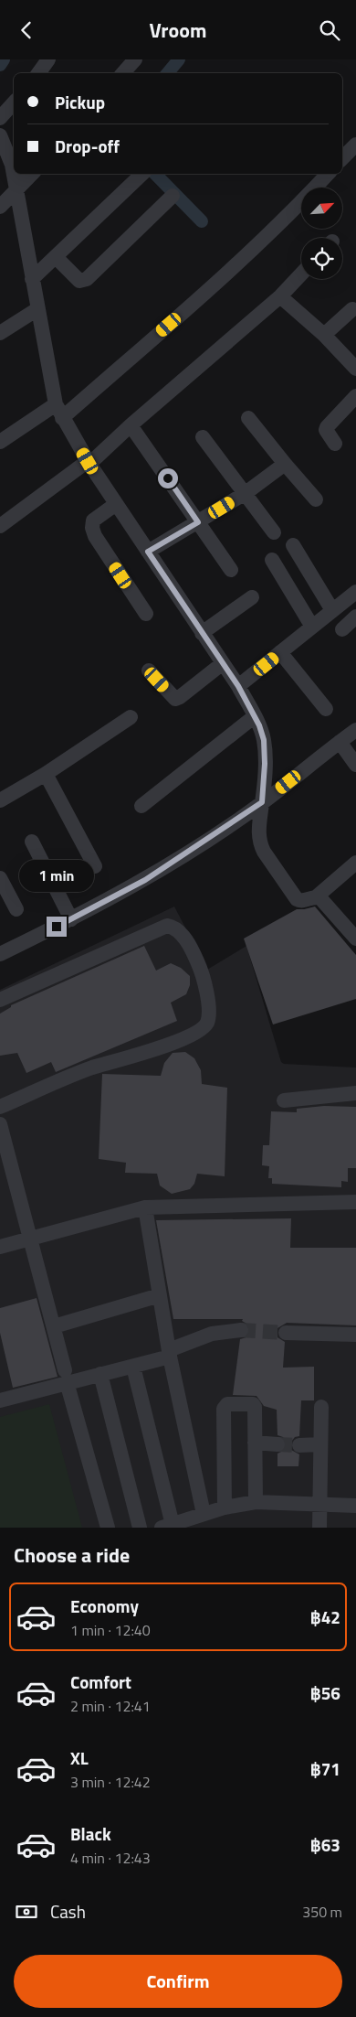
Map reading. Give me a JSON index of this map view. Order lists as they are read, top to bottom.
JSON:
{
  "north": "top right",
  "page": {
    "header": "Vroom",
    "banner": ["Pickup", "Drop-off"],
    "bubble": "1 min",
    "heading": "Choose a ride",
    "list": [
      {
        "name": "Economy",
        "note": "1 min · 12:40",
        "value": "฿42"
      },
      {
        "name": "Comfort",
        "note": "2 min · 12:41",
        "value": "฿56"
      },
      {
        "name": "XL",
        "note": "3 min · 12:42",
        "value": "฿71"
      },
      {
        "name": "Black",
        "note": "4 min · 12:43",
        "value": "฿63"
      }
    ],
    "pay": ["Cash", "350 m"],
    "buttons": "Confirm"
  }
}
